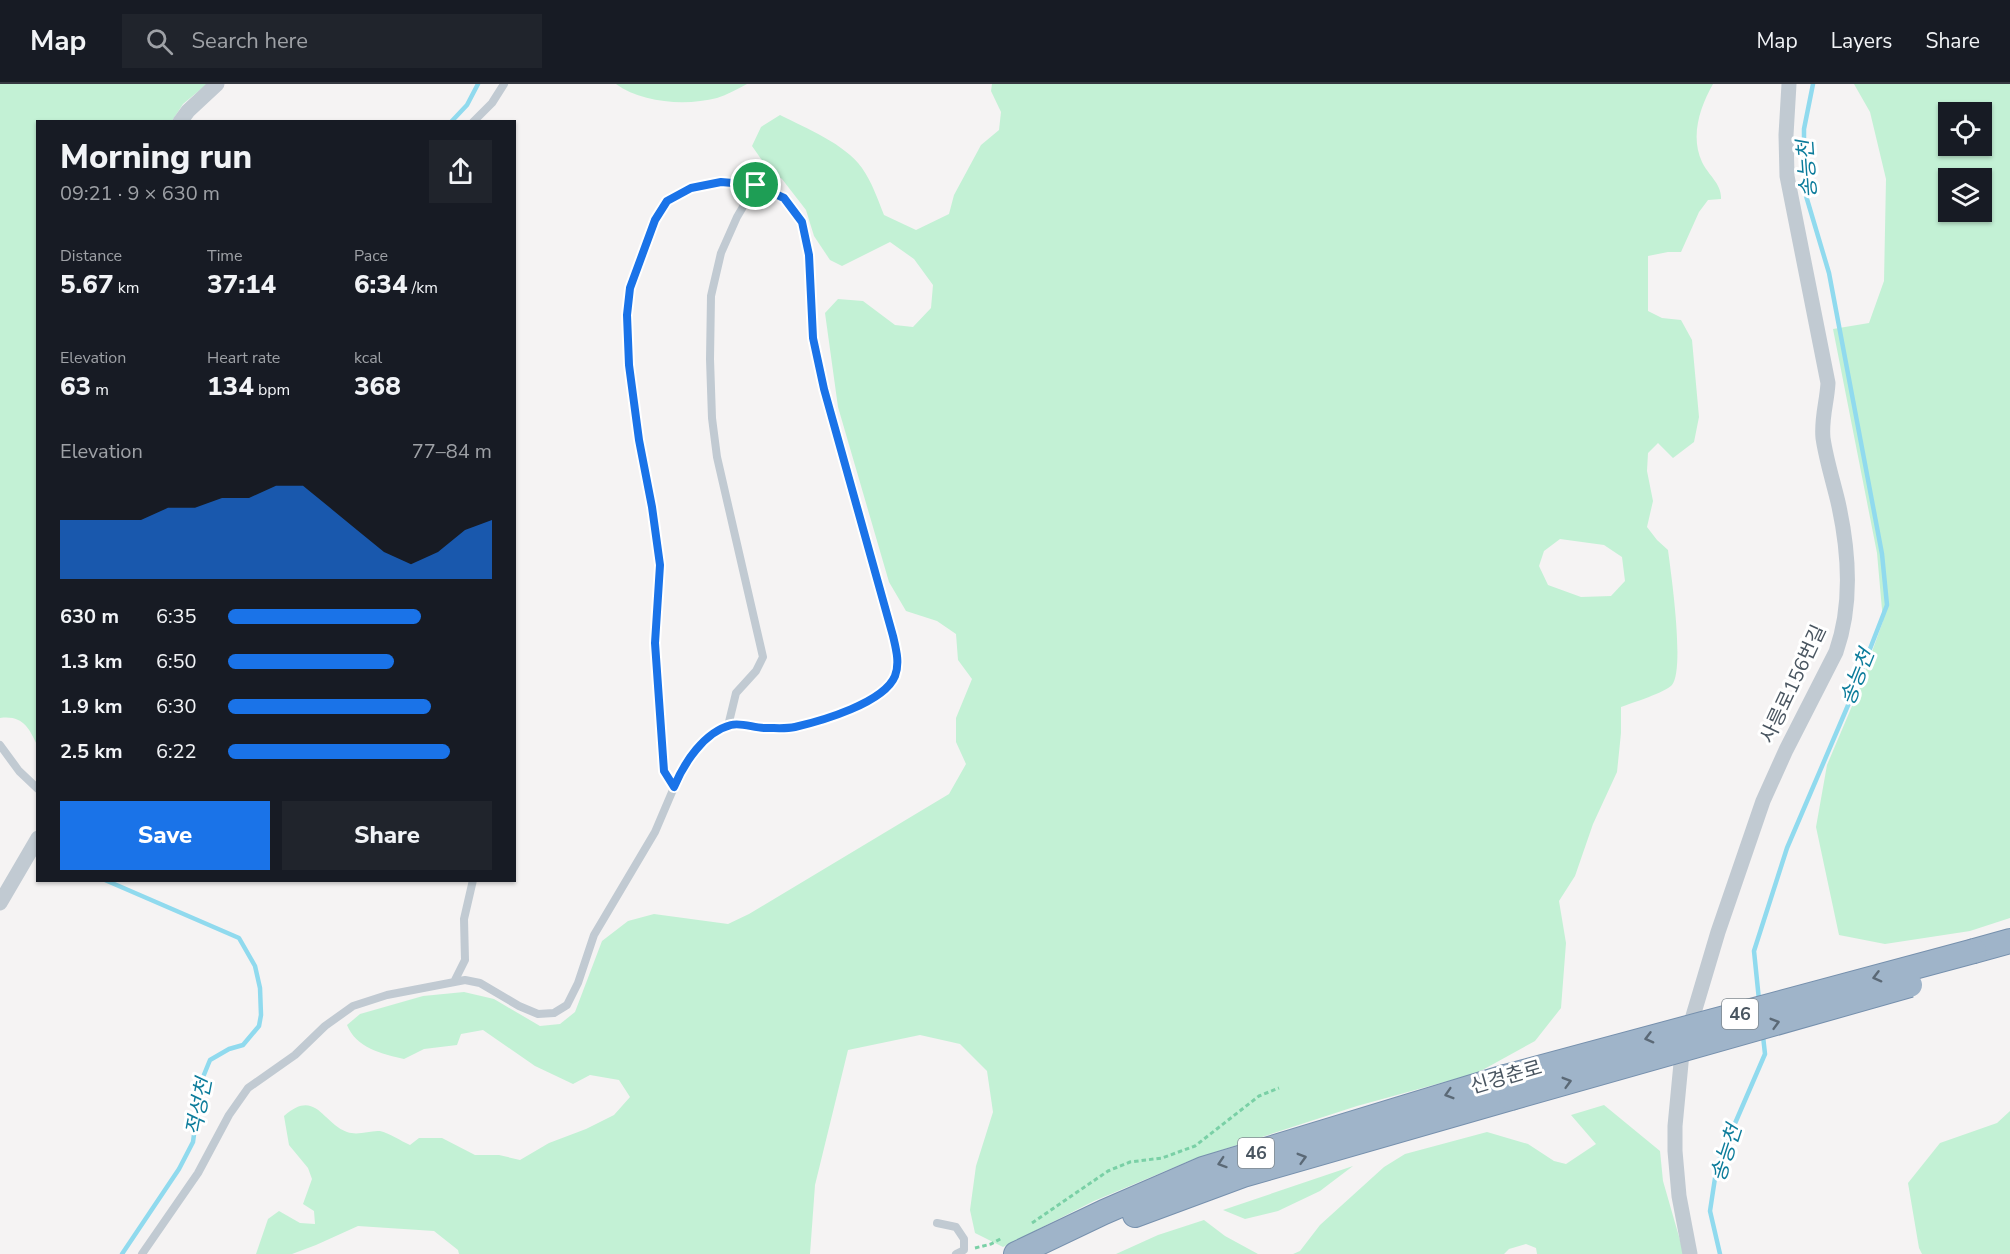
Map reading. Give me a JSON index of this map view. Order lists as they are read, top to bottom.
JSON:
{
  "streets": {
    "highway": ["46", "신경춘로"],
    "street": ["사릉로156번길"]
  },
  "water": ["송능천", "적성천"],
  "page": {
    "header": "Map",
    "search": "Search here",
    "nav": ["Map", "Layers", "Share"],
    "heading": ["Morning run", "09:21 · 9 × 630 m"],
    "stats": [
      ["Distance", "5.67 km"],
      ["Time", "37:14"],
      ["Pace", "6:34 /km"],
      ["Elevation", "63 m"],
      ["Heart rate", "134 bpm"],
      ["kcal", "368"]
    ],
    "chart": ["Elevation", "77–84 m"],
    "list": [
      {
        "name": "630 m",
        "note": "6:35"
      },
      {
        "name": "1.3 km",
        "note": "6:50"
      },
      {
        "name": "1.9 km",
        "note": "6:30"
      },
      {
        "name": "2.5 km",
        "note": "6:22"
      }
    ],
    "buttons": ["Save", "Share"]
  }
}
